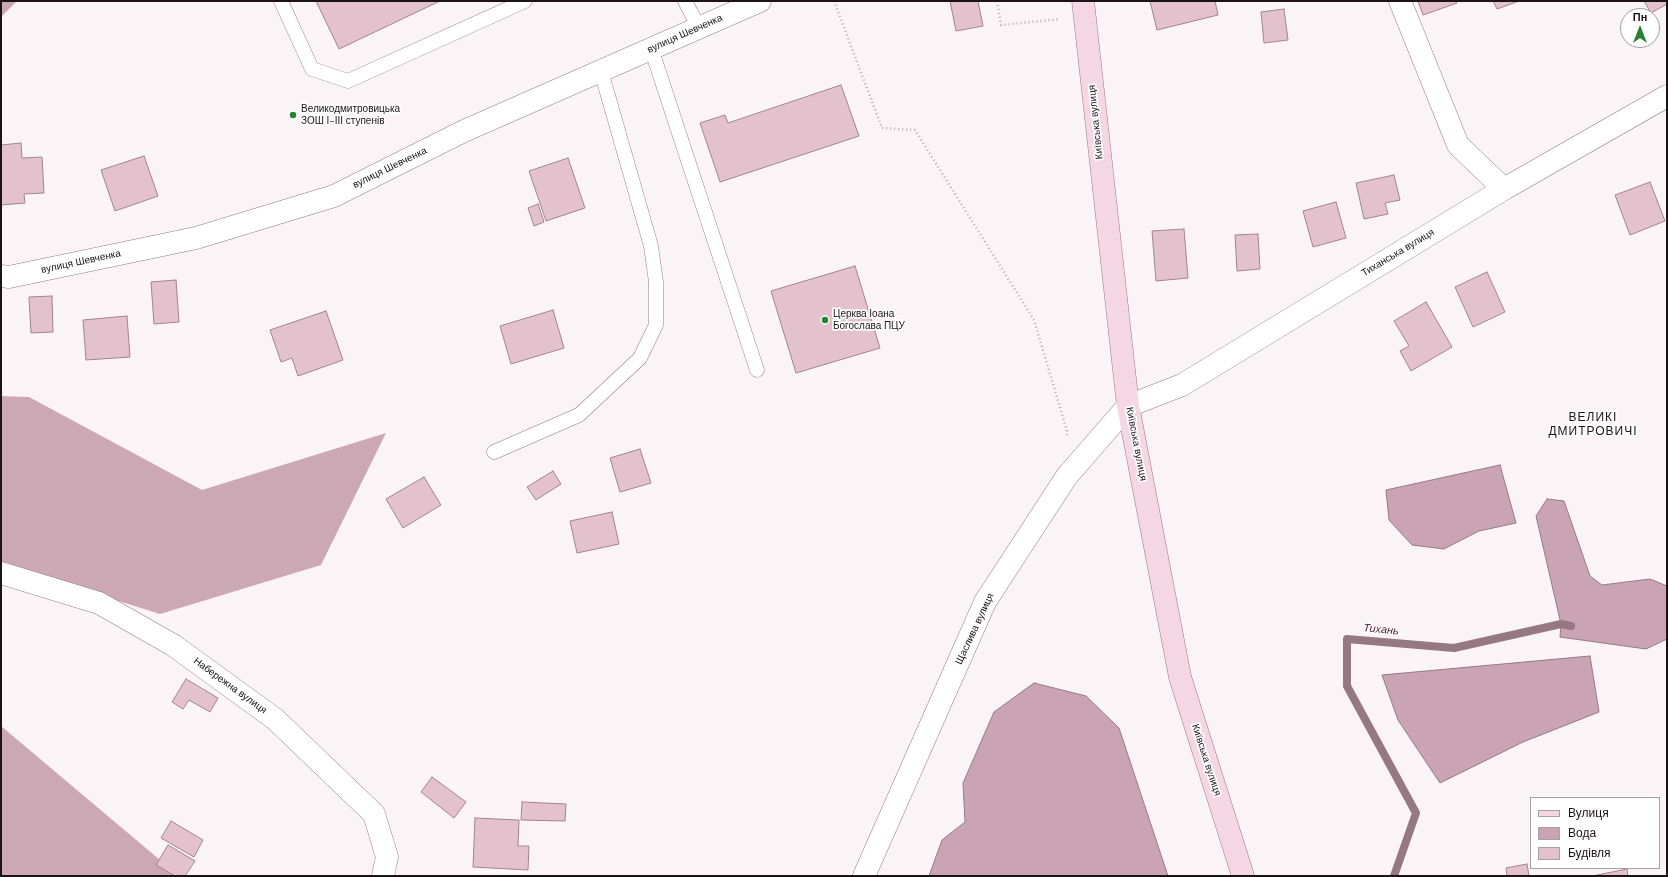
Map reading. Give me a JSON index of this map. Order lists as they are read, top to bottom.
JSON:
{
  "streets": {
    "main road": ["Київська вулиця"],
    "street": [
      "вулиця Шевченка",
      "Тиханська вулиця",
      "Щаслива вулиця",
      "Набережна вулиця"
    ]
  },
  "crossings": [
    ["Київська вулиця", "Тиханська вулиця"],
    ["Київська вулиця", "Щаслива вулиця"],
    ["Тиханська вулиця", "Щаслива вулиця"]
  ],
  "districts": ["ВЕЛИКІ ДМИТРОВИЧІ"],
  "water": ["Тихань"],
  "places": ["Великодмитровицька ЗОШ І-ІІІ ступенів", "Церква Іоана Богослава ПЦУ"],
  "legend": ["Вулиця", "Вода", "Будівля"],
  "north": "top"
}
